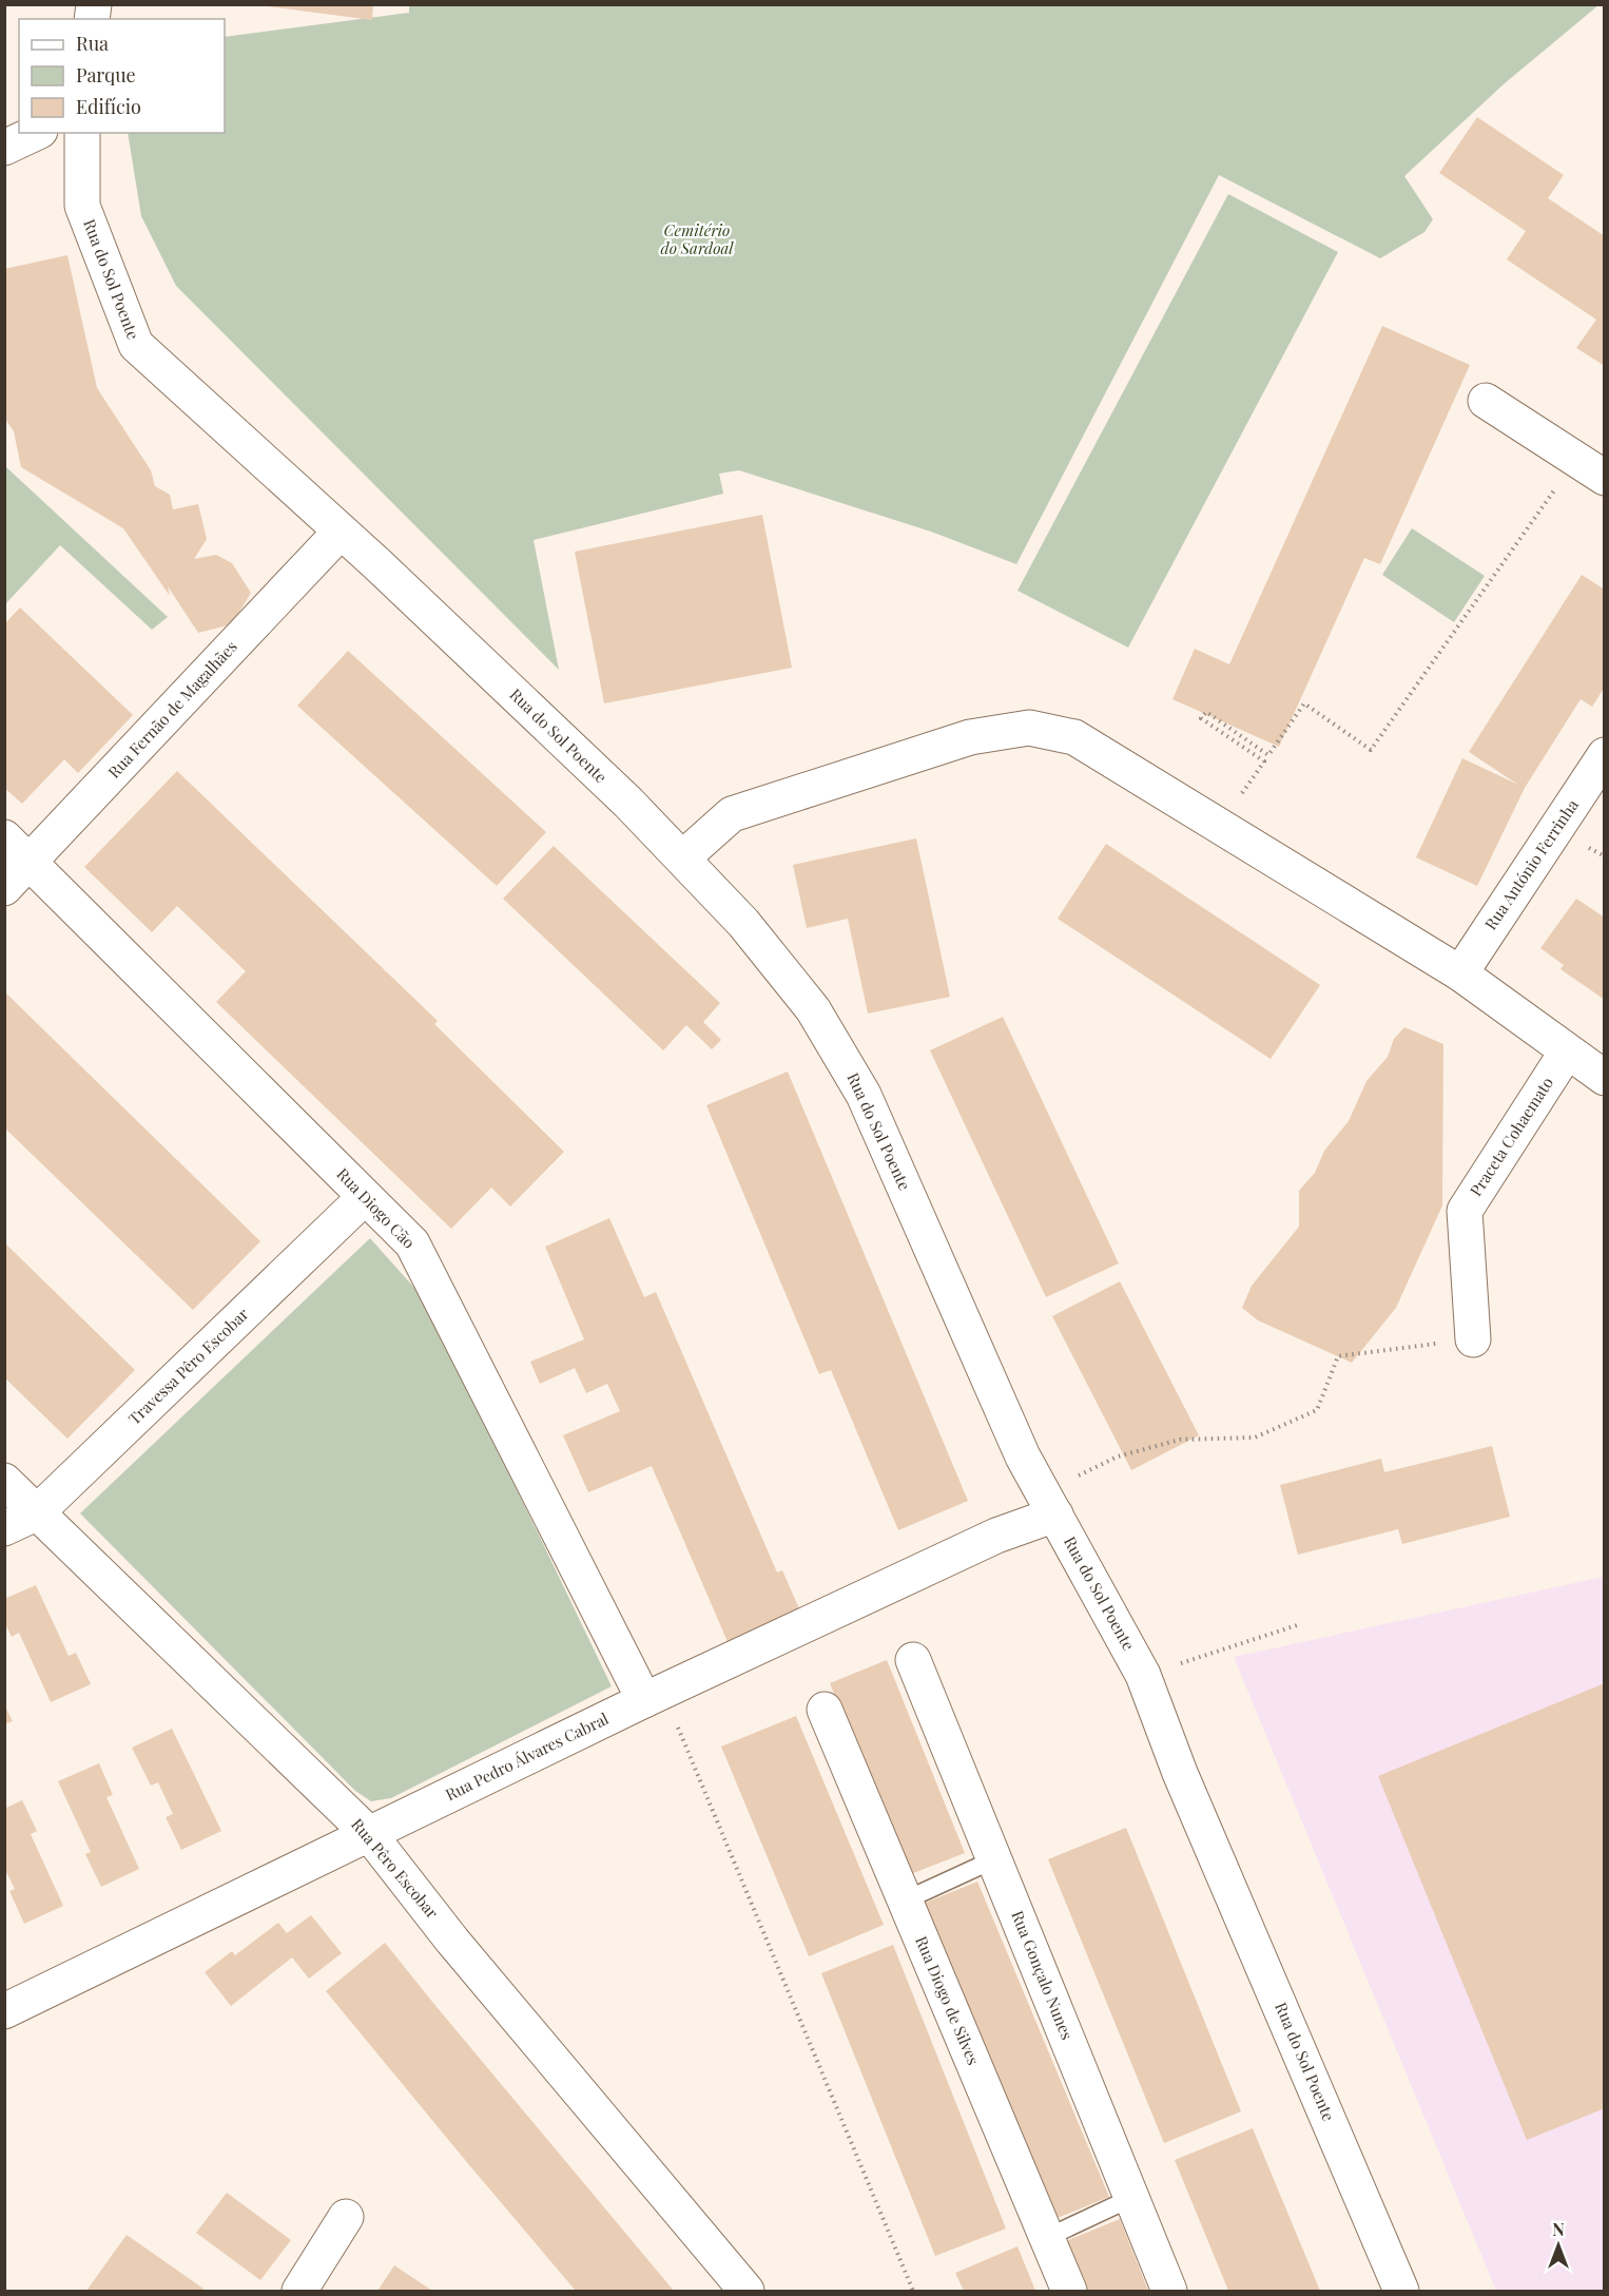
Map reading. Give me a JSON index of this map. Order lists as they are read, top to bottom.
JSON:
{
  "streets": {
    "street": [
      "Rua do Sol Poente",
      "Rua Fernão de Magalhães",
      "Rua António Ferrinha",
      "Praceta Cohaemato",
      "Rua Diogo Cão",
      "Travessa Pêro Escobar",
      "Rua Pedro Álvares Cabral",
      "Rua Pêro Escobar",
      "Rua Gonçalo Nunes",
      "Rua Diogo de Silves"
    ]
  },
  "crossings": [
    ["Rua do Sol Poente", "Rua Fernão de Magalhães"],
    ["Rua do Sol Poente", "Rua Pedro Álvares Cabral"],
    ["Rua Fernão de Magalhães", "Rua Diogo Cão"],
    ["Rua Diogo Cão", "Travessa Pêro Escobar"],
    ["Rua Diogo Cão", "Rua Pedro Álvares Cabral"],
    ["Travessa Pêro Escobar", "Rua Pêro Escobar"],
    ["Rua Pedro Álvares Cabral", "Rua Pêro Escobar"]
  ],
  "parks": ["Cemitério do Sardoal"],
  "legend": ["Rua", "Parque", "Edifício"],
  "north": "top"
}
